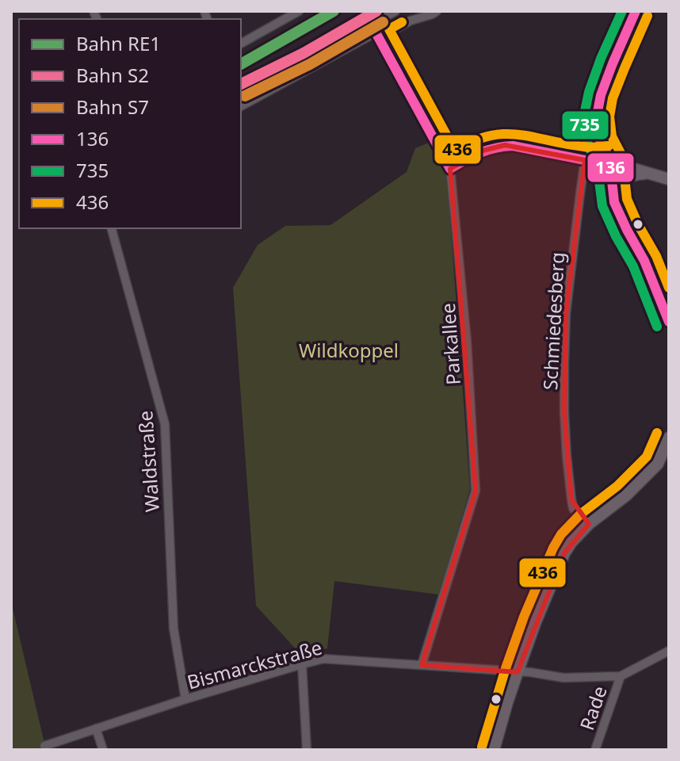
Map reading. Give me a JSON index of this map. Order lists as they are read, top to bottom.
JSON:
{
  "streets": {
    "street": [
      "Schmiedesberg",
      "Parkallee",
      "Waldstraße",
      "Bismarckstraße",
      "Rade"
    ]
  },
  "crossings": [
    ["Parkallee", "Bismarckstraße"],
    ["Waldstraße", "Bismarckstraße"],
    ["Bismarckstraße", "Rade"]
  ],
  "parks": ["Wildkoppel"],
  "lines": [
    "rail line RE1",
    "rail line S2",
    "transit line 136",
    "transit line 735",
    "transit line 436",
    "rail line S7"
  ],
  "legend": [
    "Bahn RE1",
    "Bahn S2",
    "Bahn S7",
    "136",
    "735",
    "436"
  ]
}
